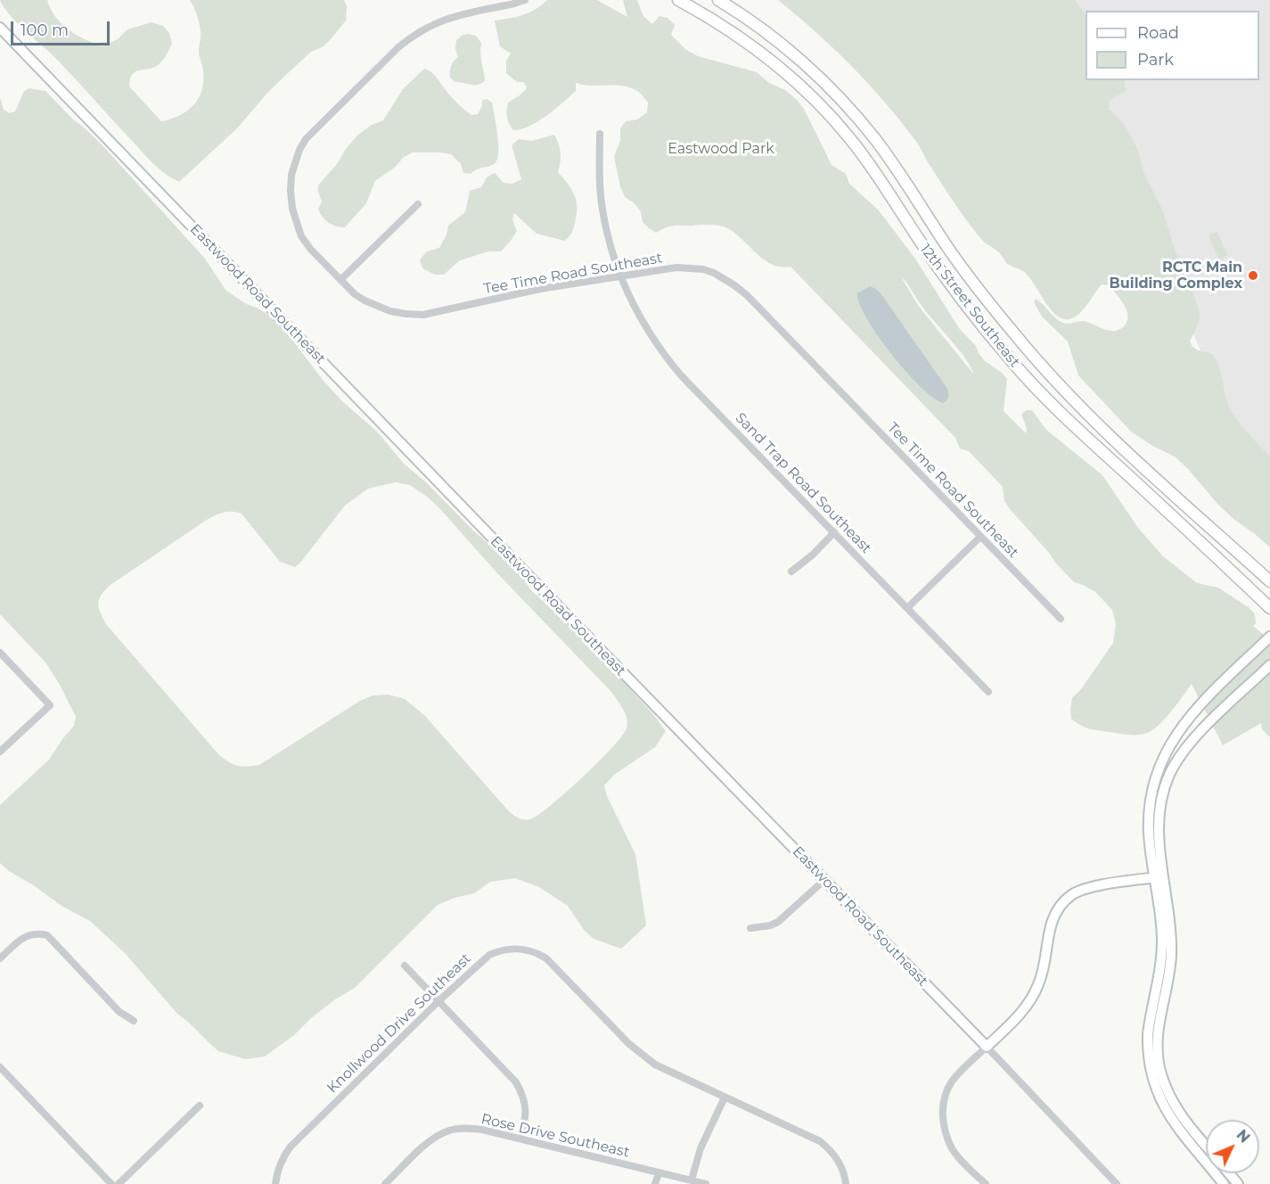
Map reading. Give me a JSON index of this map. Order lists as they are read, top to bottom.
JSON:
{
  "streets": {
    "main road": ["12th Street Southeast"],
    "street": [
      "Tee Time Road Southeast",
      "Eastwood Road Southeast",
      "Sand Trap Road Southeast",
      "Knollwood Drive Southeast",
      "Rose Drive Southeast"
    ]
  },
  "crossings": [
    ["Tee Time Road Southeast", "Sand Trap Road Southeast"]
  ],
  "parks": ["Eastwood Park"],
  "places": ["RCTC Main Building Complex"],
  "legend": ["Road", "Park"],
  "scale_bar": "100 m",
  "north": "top right"
}
